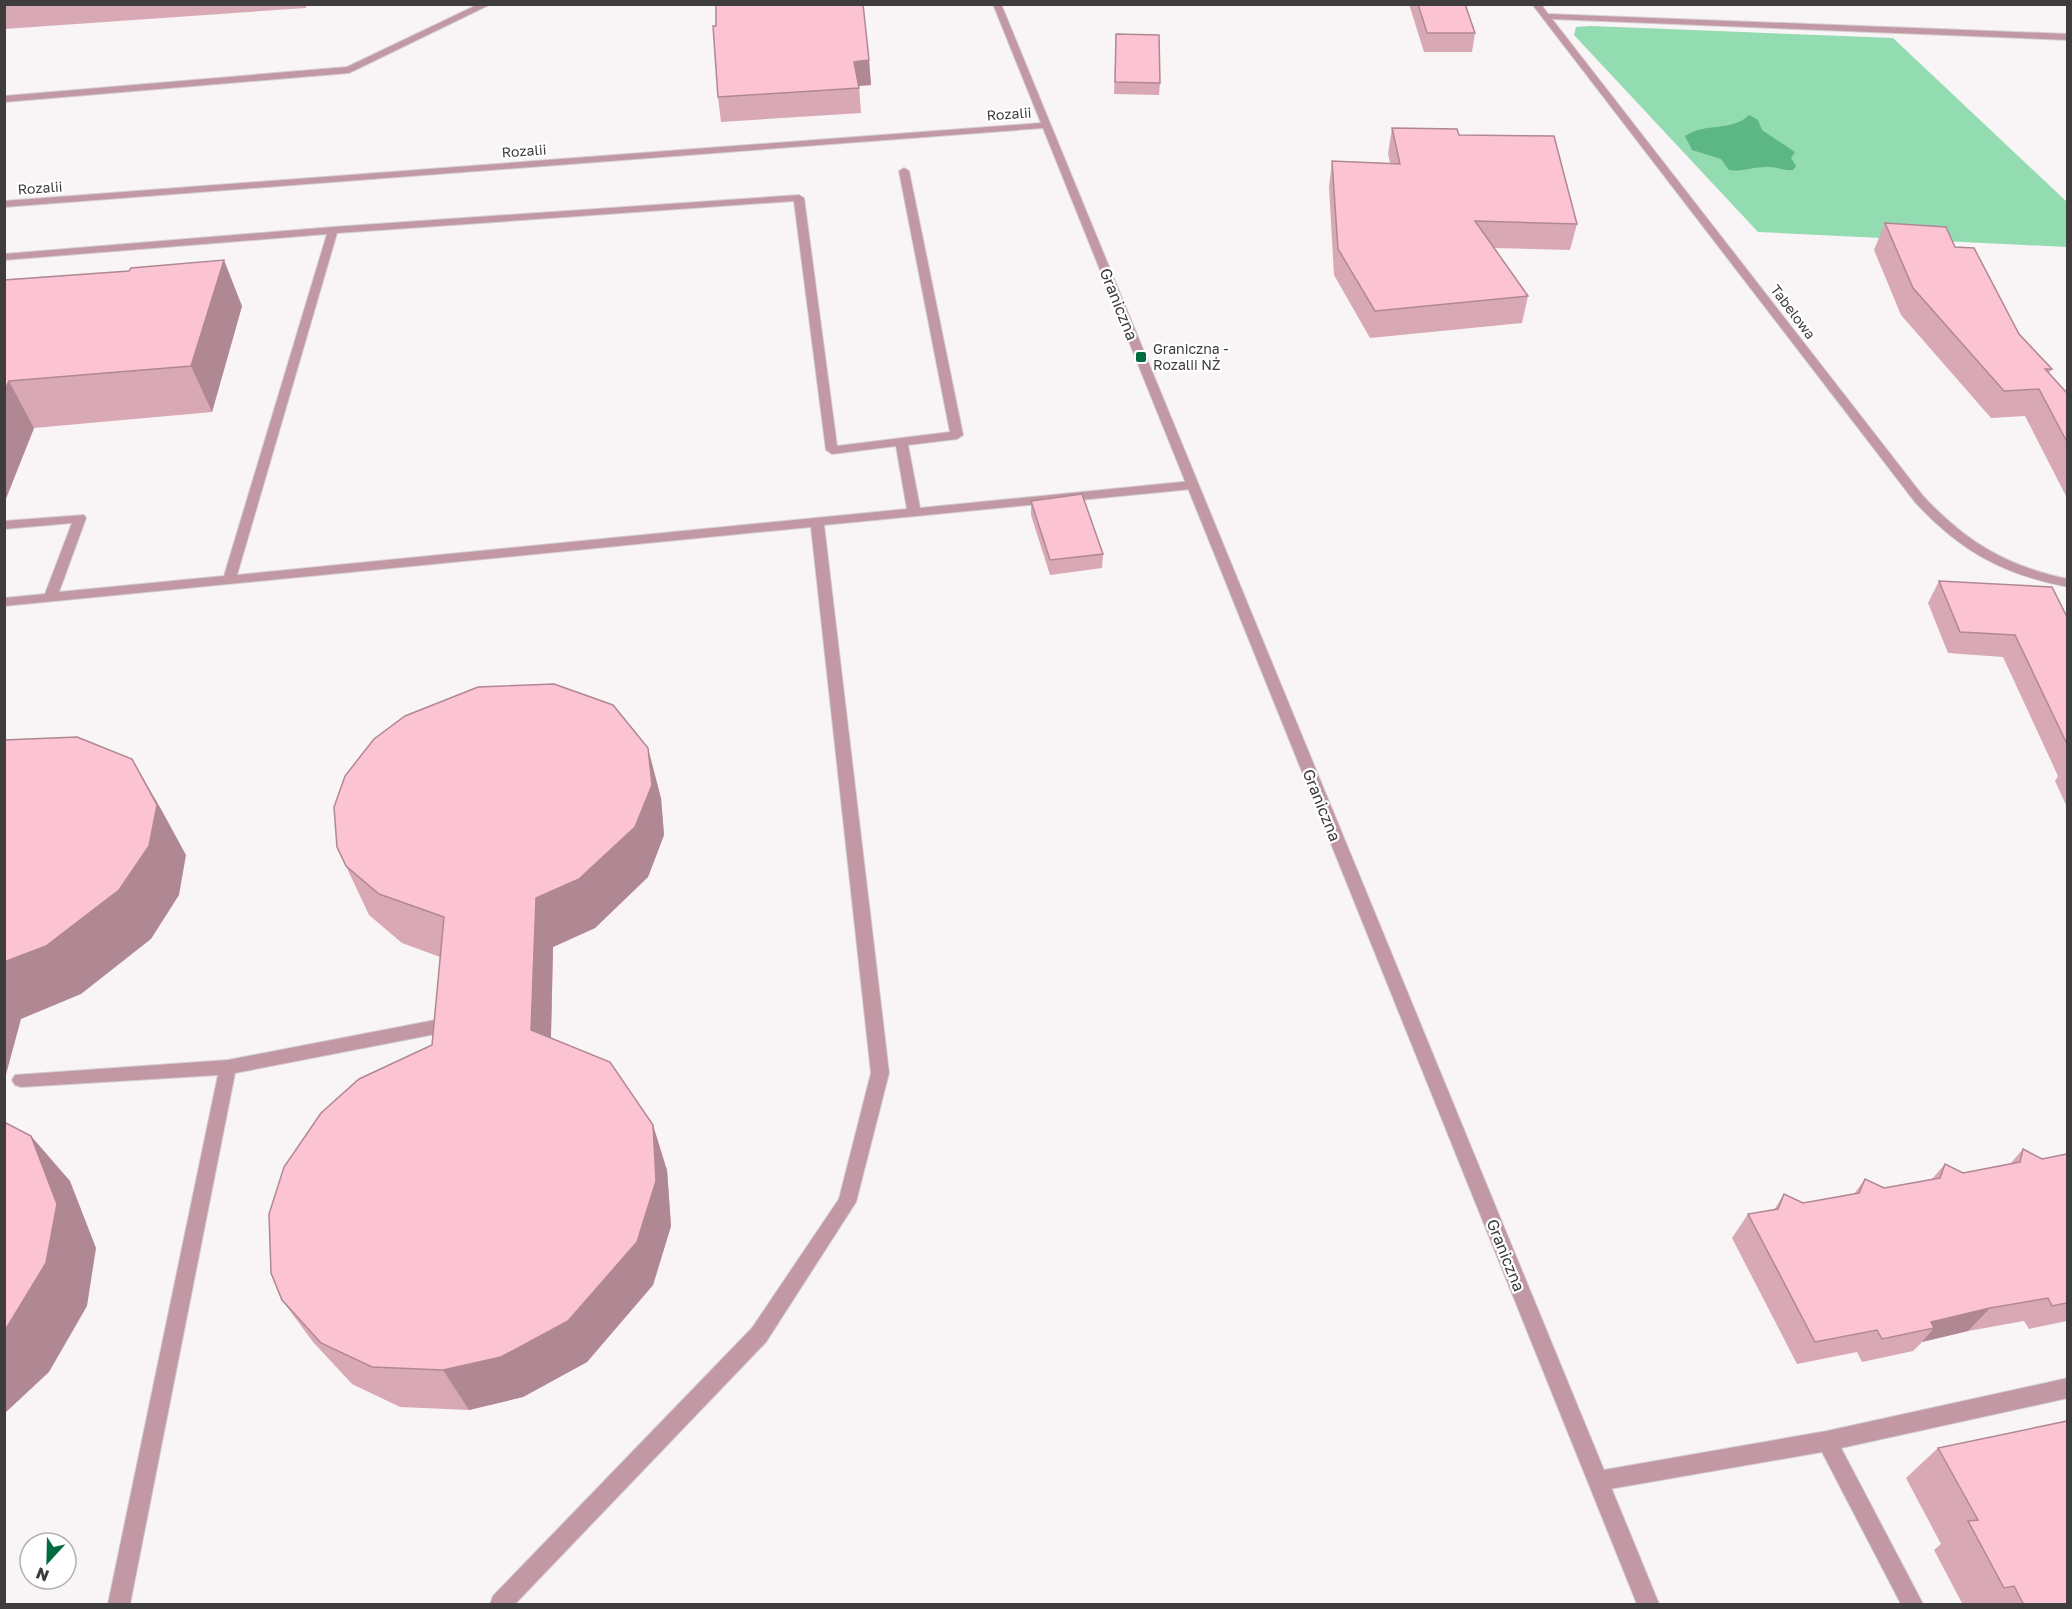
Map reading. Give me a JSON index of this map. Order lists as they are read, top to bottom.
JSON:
{
  "streets": {
    "street": ["Rozalii", "Graniczna", "Tabelowa"]
  },
  "crossings": [
    ["Rozalii", "Graniczna"]
  ],
  "places": {
    "transit": ["Graniczna - Rozalii NŻ"]
  },
  "north": "bottom"
}
